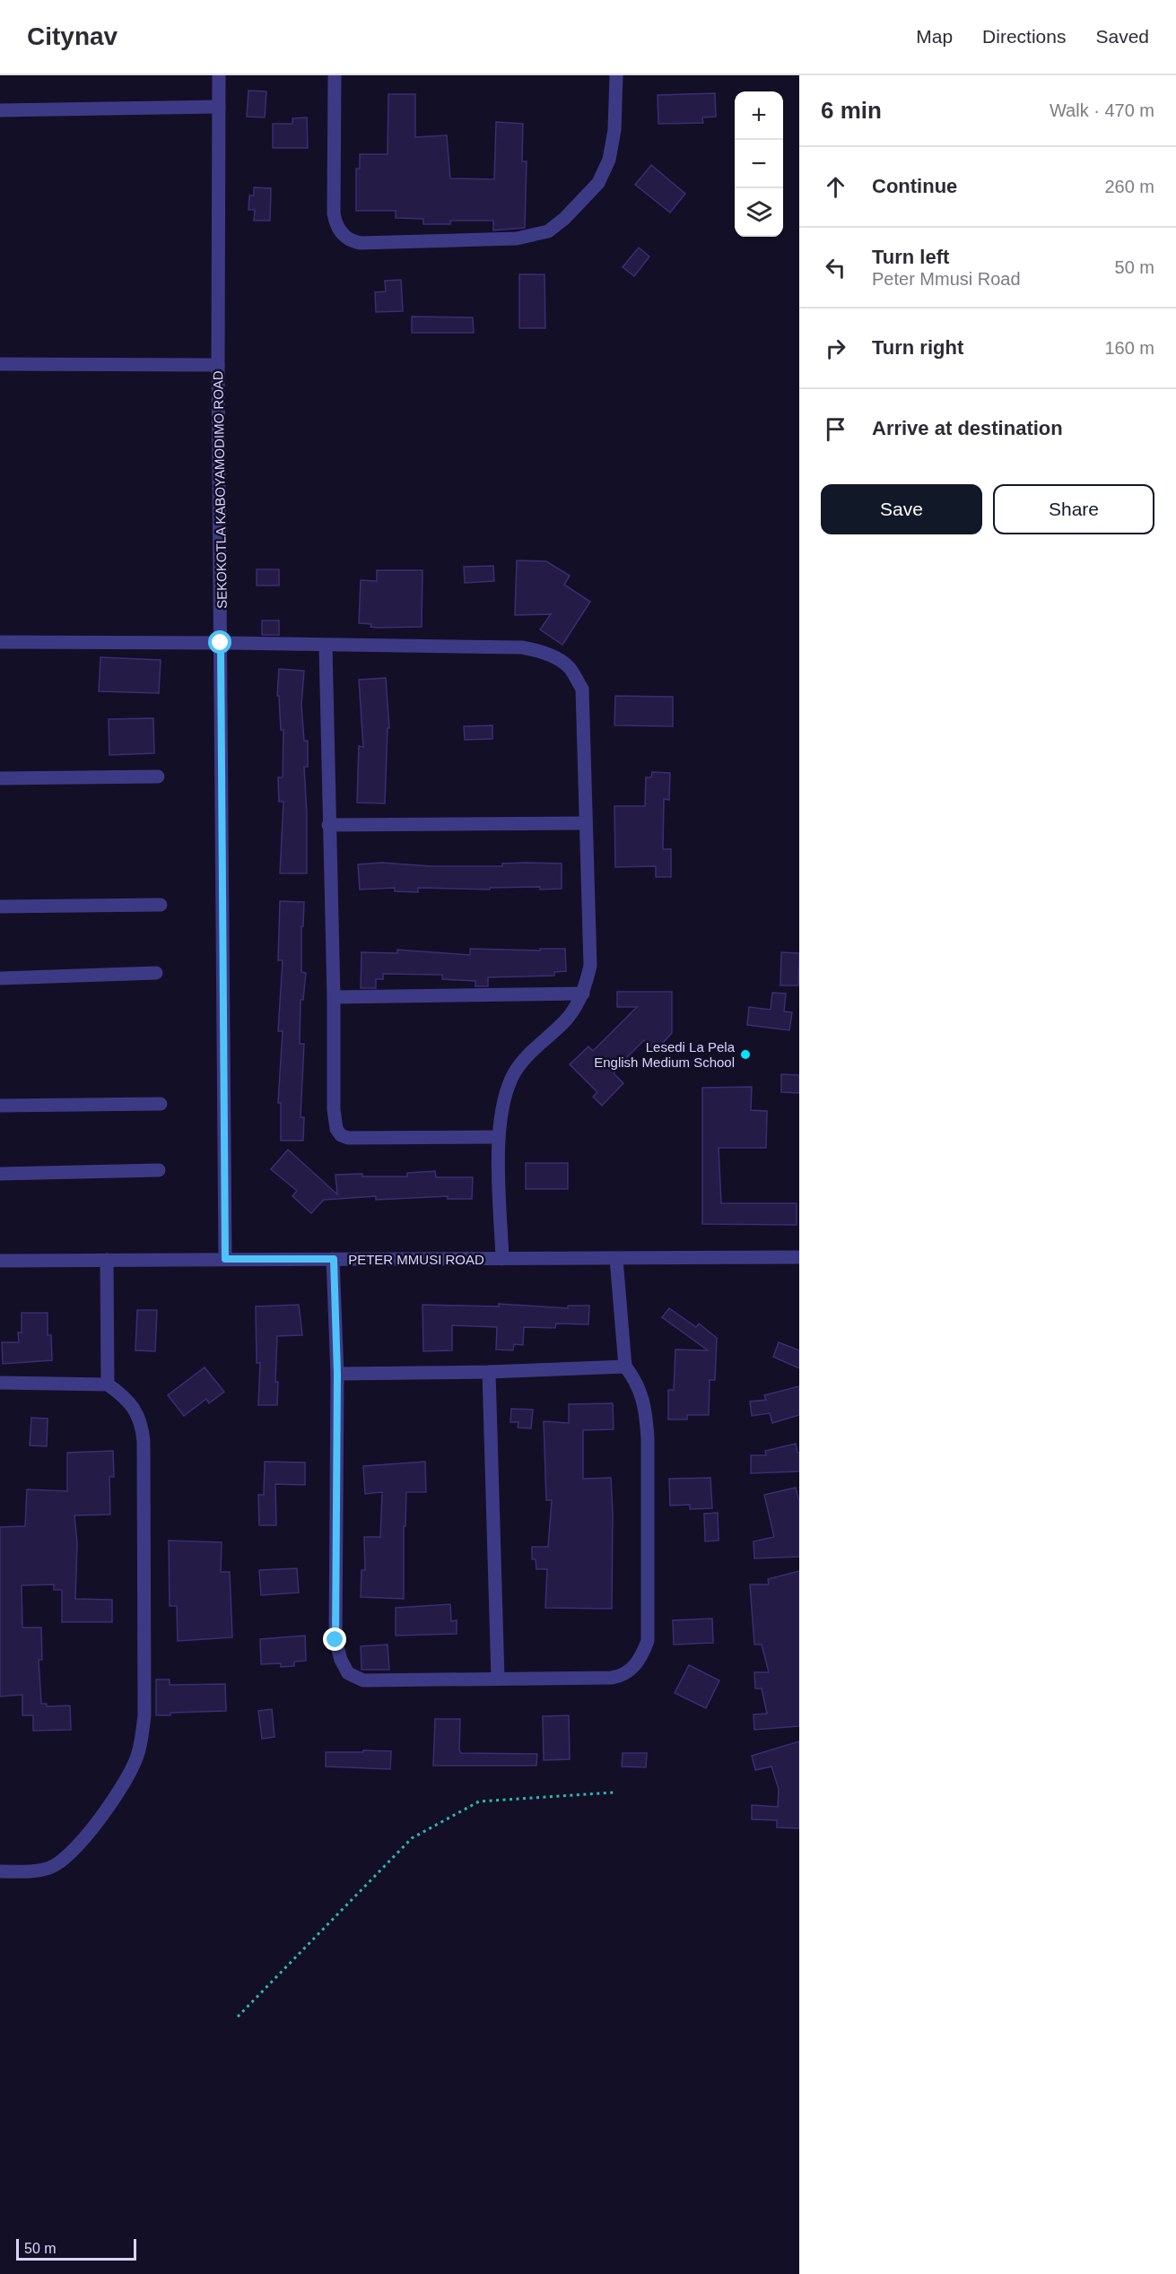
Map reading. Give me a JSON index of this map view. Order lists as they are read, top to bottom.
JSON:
{
  "streets": {
    "street": ["SEKOKOTLA KABOYAMODIMO ROAD", "PETER MMUSI ROAD"]
  },
  "crossings": [
    ["SEKOKOTLA KABOYAMODIMO ROAD", "PETER MMUSI ROAD"]
  ],
  "places": ["Lesedi La Pela English Medium School"],
  "scale_bar": "50 m",
  "page": {
    "header": "Citynav",
    "nav": ["Map", "Directions", "Saved"],
    "heading": ["6 min", "Walk · 470 m"],
    "map_buttons": ["+", "−"],
    "list": [
      ["Continue", "260 m"],
      ["Turn left", "Peter Mmusi Road", "50 m"],
      ["Turn right", "160 m"],
      "Arrive at destination"
    ],
    "buttons": ["Save", "Share"],
    "scale": "50 m"
  }
}
